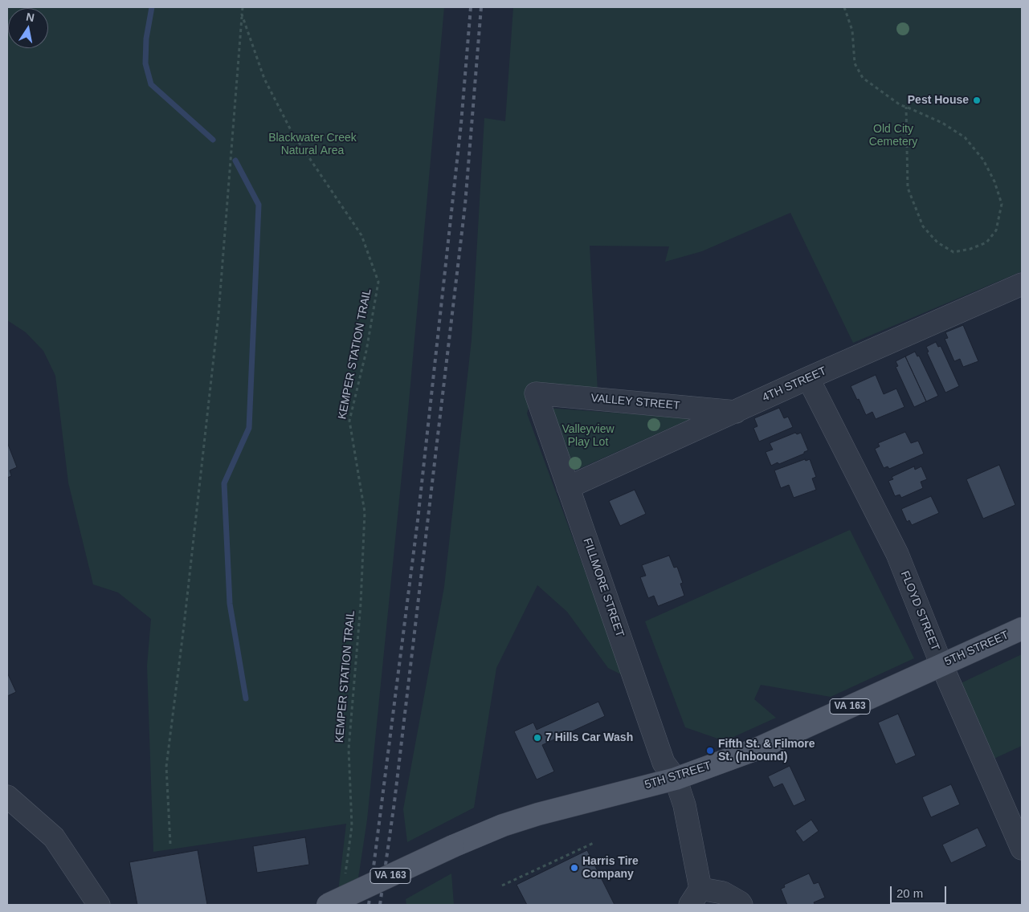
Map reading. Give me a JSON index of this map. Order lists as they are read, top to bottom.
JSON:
{
  "streets": {
    "main road": ["5TH STREET", "VA 163"],
    "street": [
      "4TH STREET",
      "VALLEY STREET",
      "FILLMORE STREET",
      "FLOYD STREET"
    ],
    "path": ["KEMPER STATION TRAIL"]
  },
  "crossings": [
    ["4TH STREET", "VALLEY STREET"],
    ["4TH STREET", "FILLMORE STREET"],
    ["4TH STREET", "FLOYD STREET"],
    ["VALLEY STREET", "FILLMORE STREET"],
    ["FILLMORE STREET", "5TH STREET"],
    ["FLOYD STREET", "5TH STREET"]
  ],
  "parks": ["Old City Cemetery", "Blackwater Creek Natural Area", "Valleyview Play Lot"],
  "places": [
    "Pest House",
    "7 Hills Car Wash",
    "Fifth St. & Filmore St. (Inbound)",
    "Harris Tire Company"
  ],
  "scale_bar": "20 m",
  "north": "top"
}
